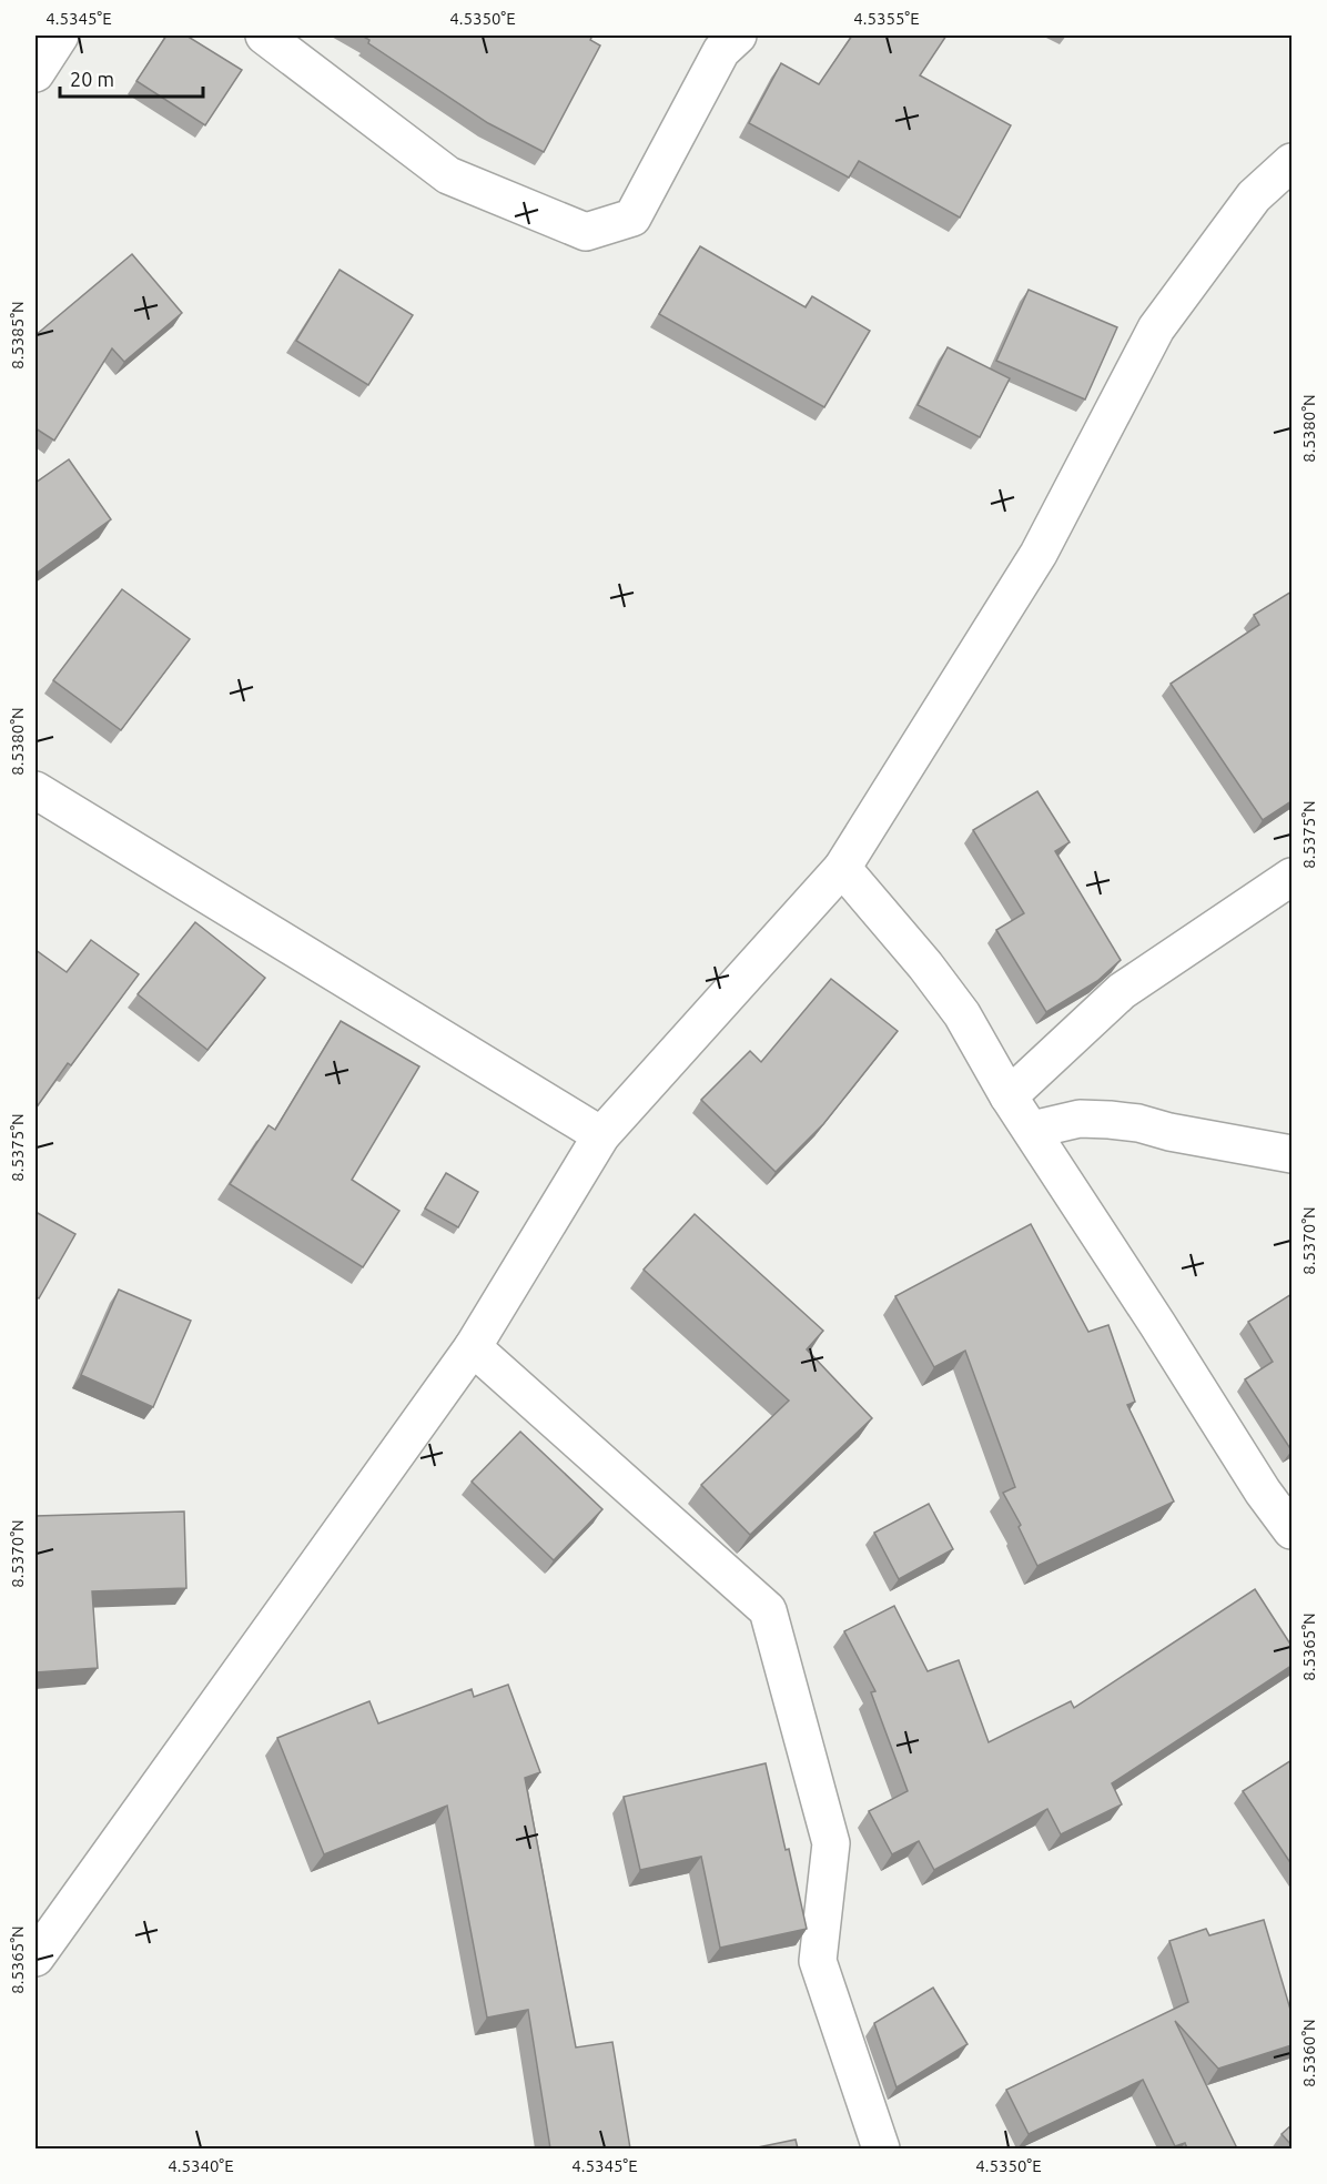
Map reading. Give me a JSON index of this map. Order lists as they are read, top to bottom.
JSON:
{
  "scale_bar": "20 m",
  "coordinates": [
    "4.5345°E",
    "4.5350°E",
    "4.5355°E",
    "8.5385°N",
    "8.5380°N",
    "8.5375°N",
    "8.5370°N",
    "8.5365°N",
    "8.5360°N",
    "4.5340°E"
  ]
}
